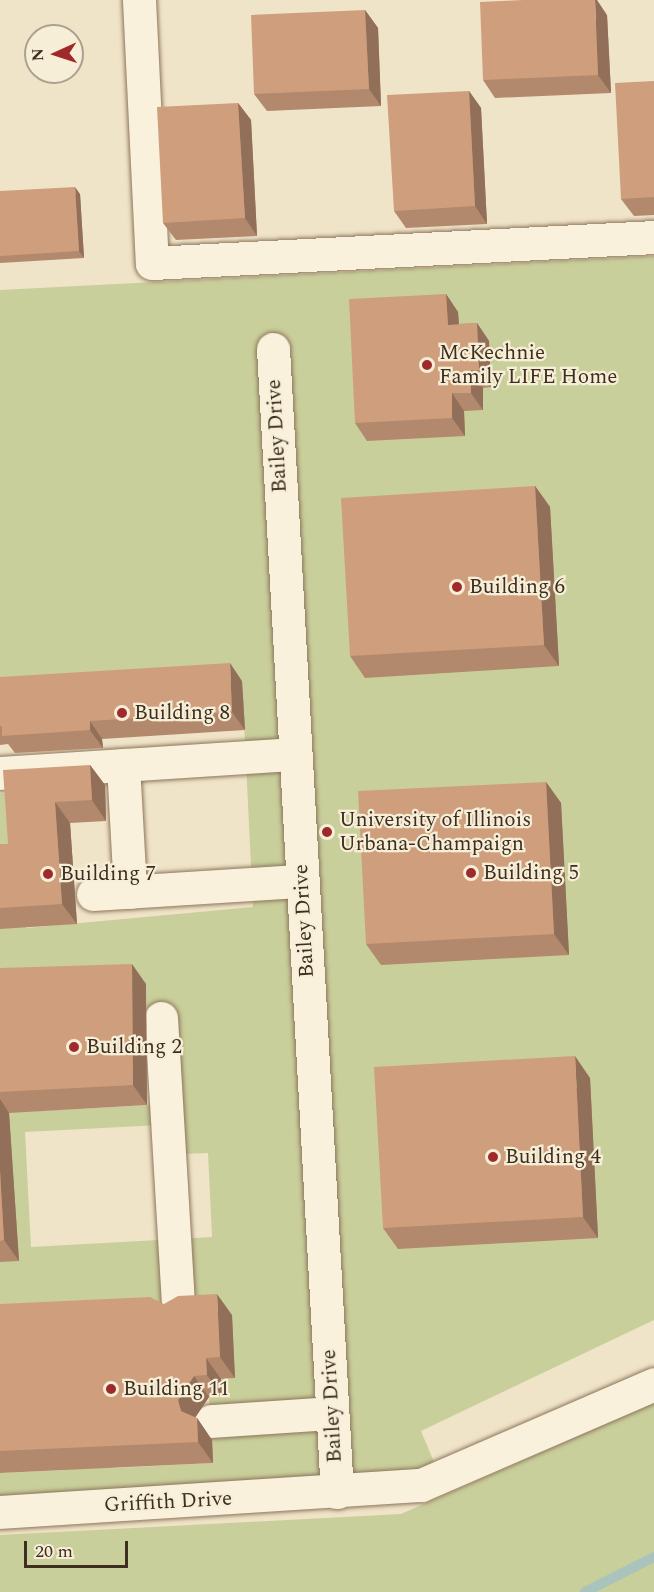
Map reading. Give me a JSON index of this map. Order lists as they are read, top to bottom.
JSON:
{
  "streets": {
    "street": ["Bailey Drive", "Griffith Drive"]
  },
  "crossings": [
    ["Bailey Drive", "Griffith Drive"]
  ],
  "places": [
    "McKechnie Family LIFE Home",
    "Building 6",
    "Building 8",
    "University of Illinois Urbana-Champaign",
    "Building 5",
    "Building 7",
    "Building 2",
    "Building 4",
    "Building 11"
  ],
  "scale_bar": "20 m",
  "north": "left"
}
